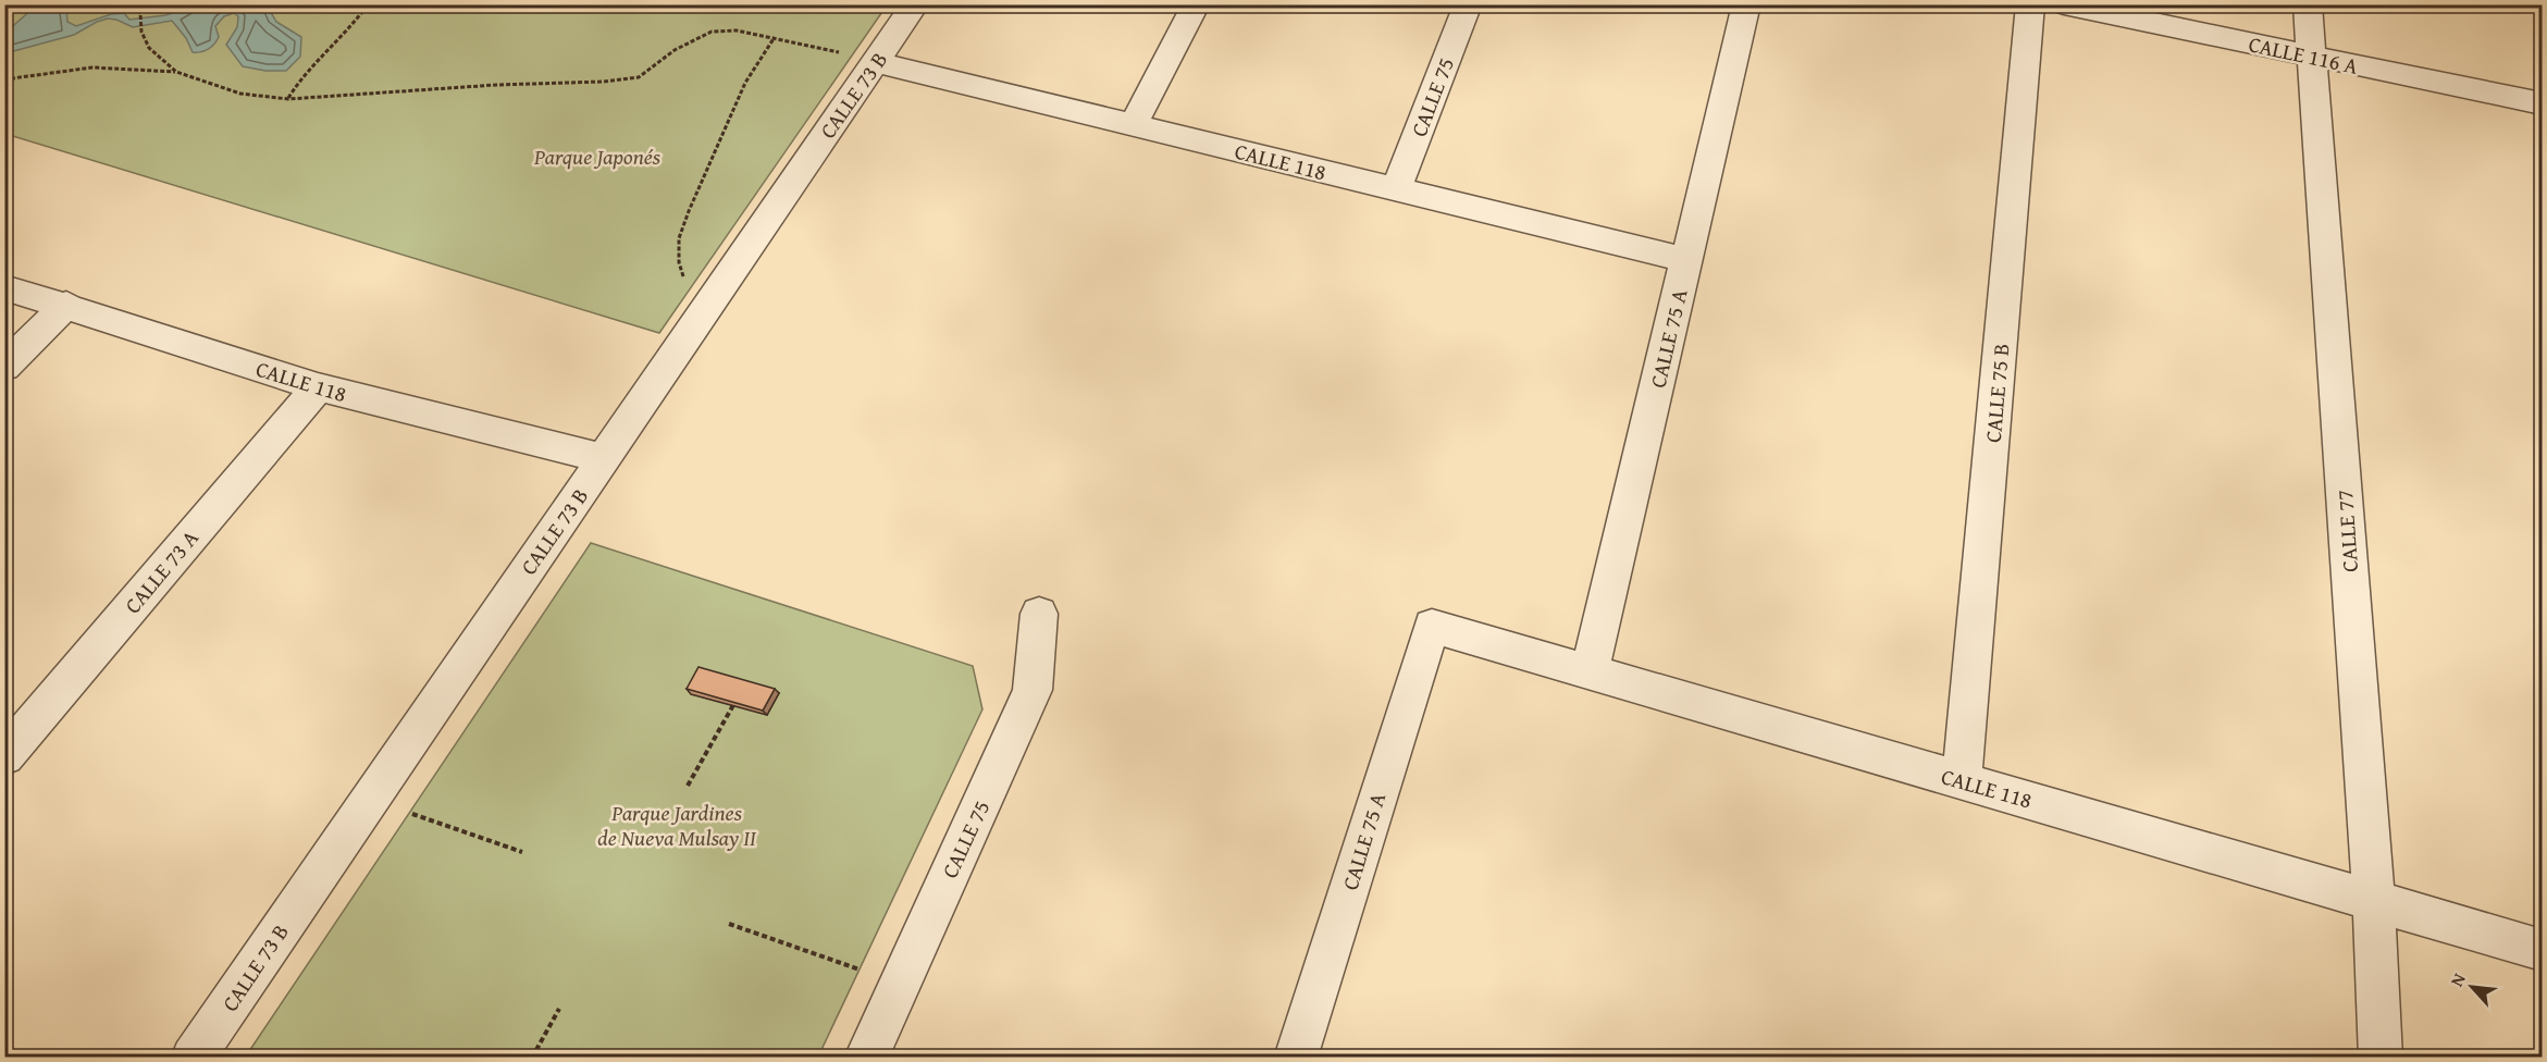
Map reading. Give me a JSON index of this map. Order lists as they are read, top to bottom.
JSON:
{
  "streets": {
    "street": [
      "CALLE 116 A",
      "CALLE 73 B",
      "CALLE 75",
      "CALLE 118",
      "CALLE 75 A",
      "CALLE 75 B",
      "CALLE 77",
      "CALLE 73 A"
    ]
  },
  "crossings": [
    ["CALLE 116 A", "CALLE 77"],
    ["CALLE 73 B", "CALLE 118"],
    ["CALLE 75", "CALLE 118"],
    ["CALLE 118", "CALLE 75 A"],
    ["CALLE 118", "CALLE 75 B"],
    ["CALLE 118", "CALLE 77"],
    ["CALLE 118", "CALLE 73 A"]
  ],
  "parks": ["Parque Japonés", "Parque Jardines de Nueva Mulsay II"],
  "north": "top left"
}
